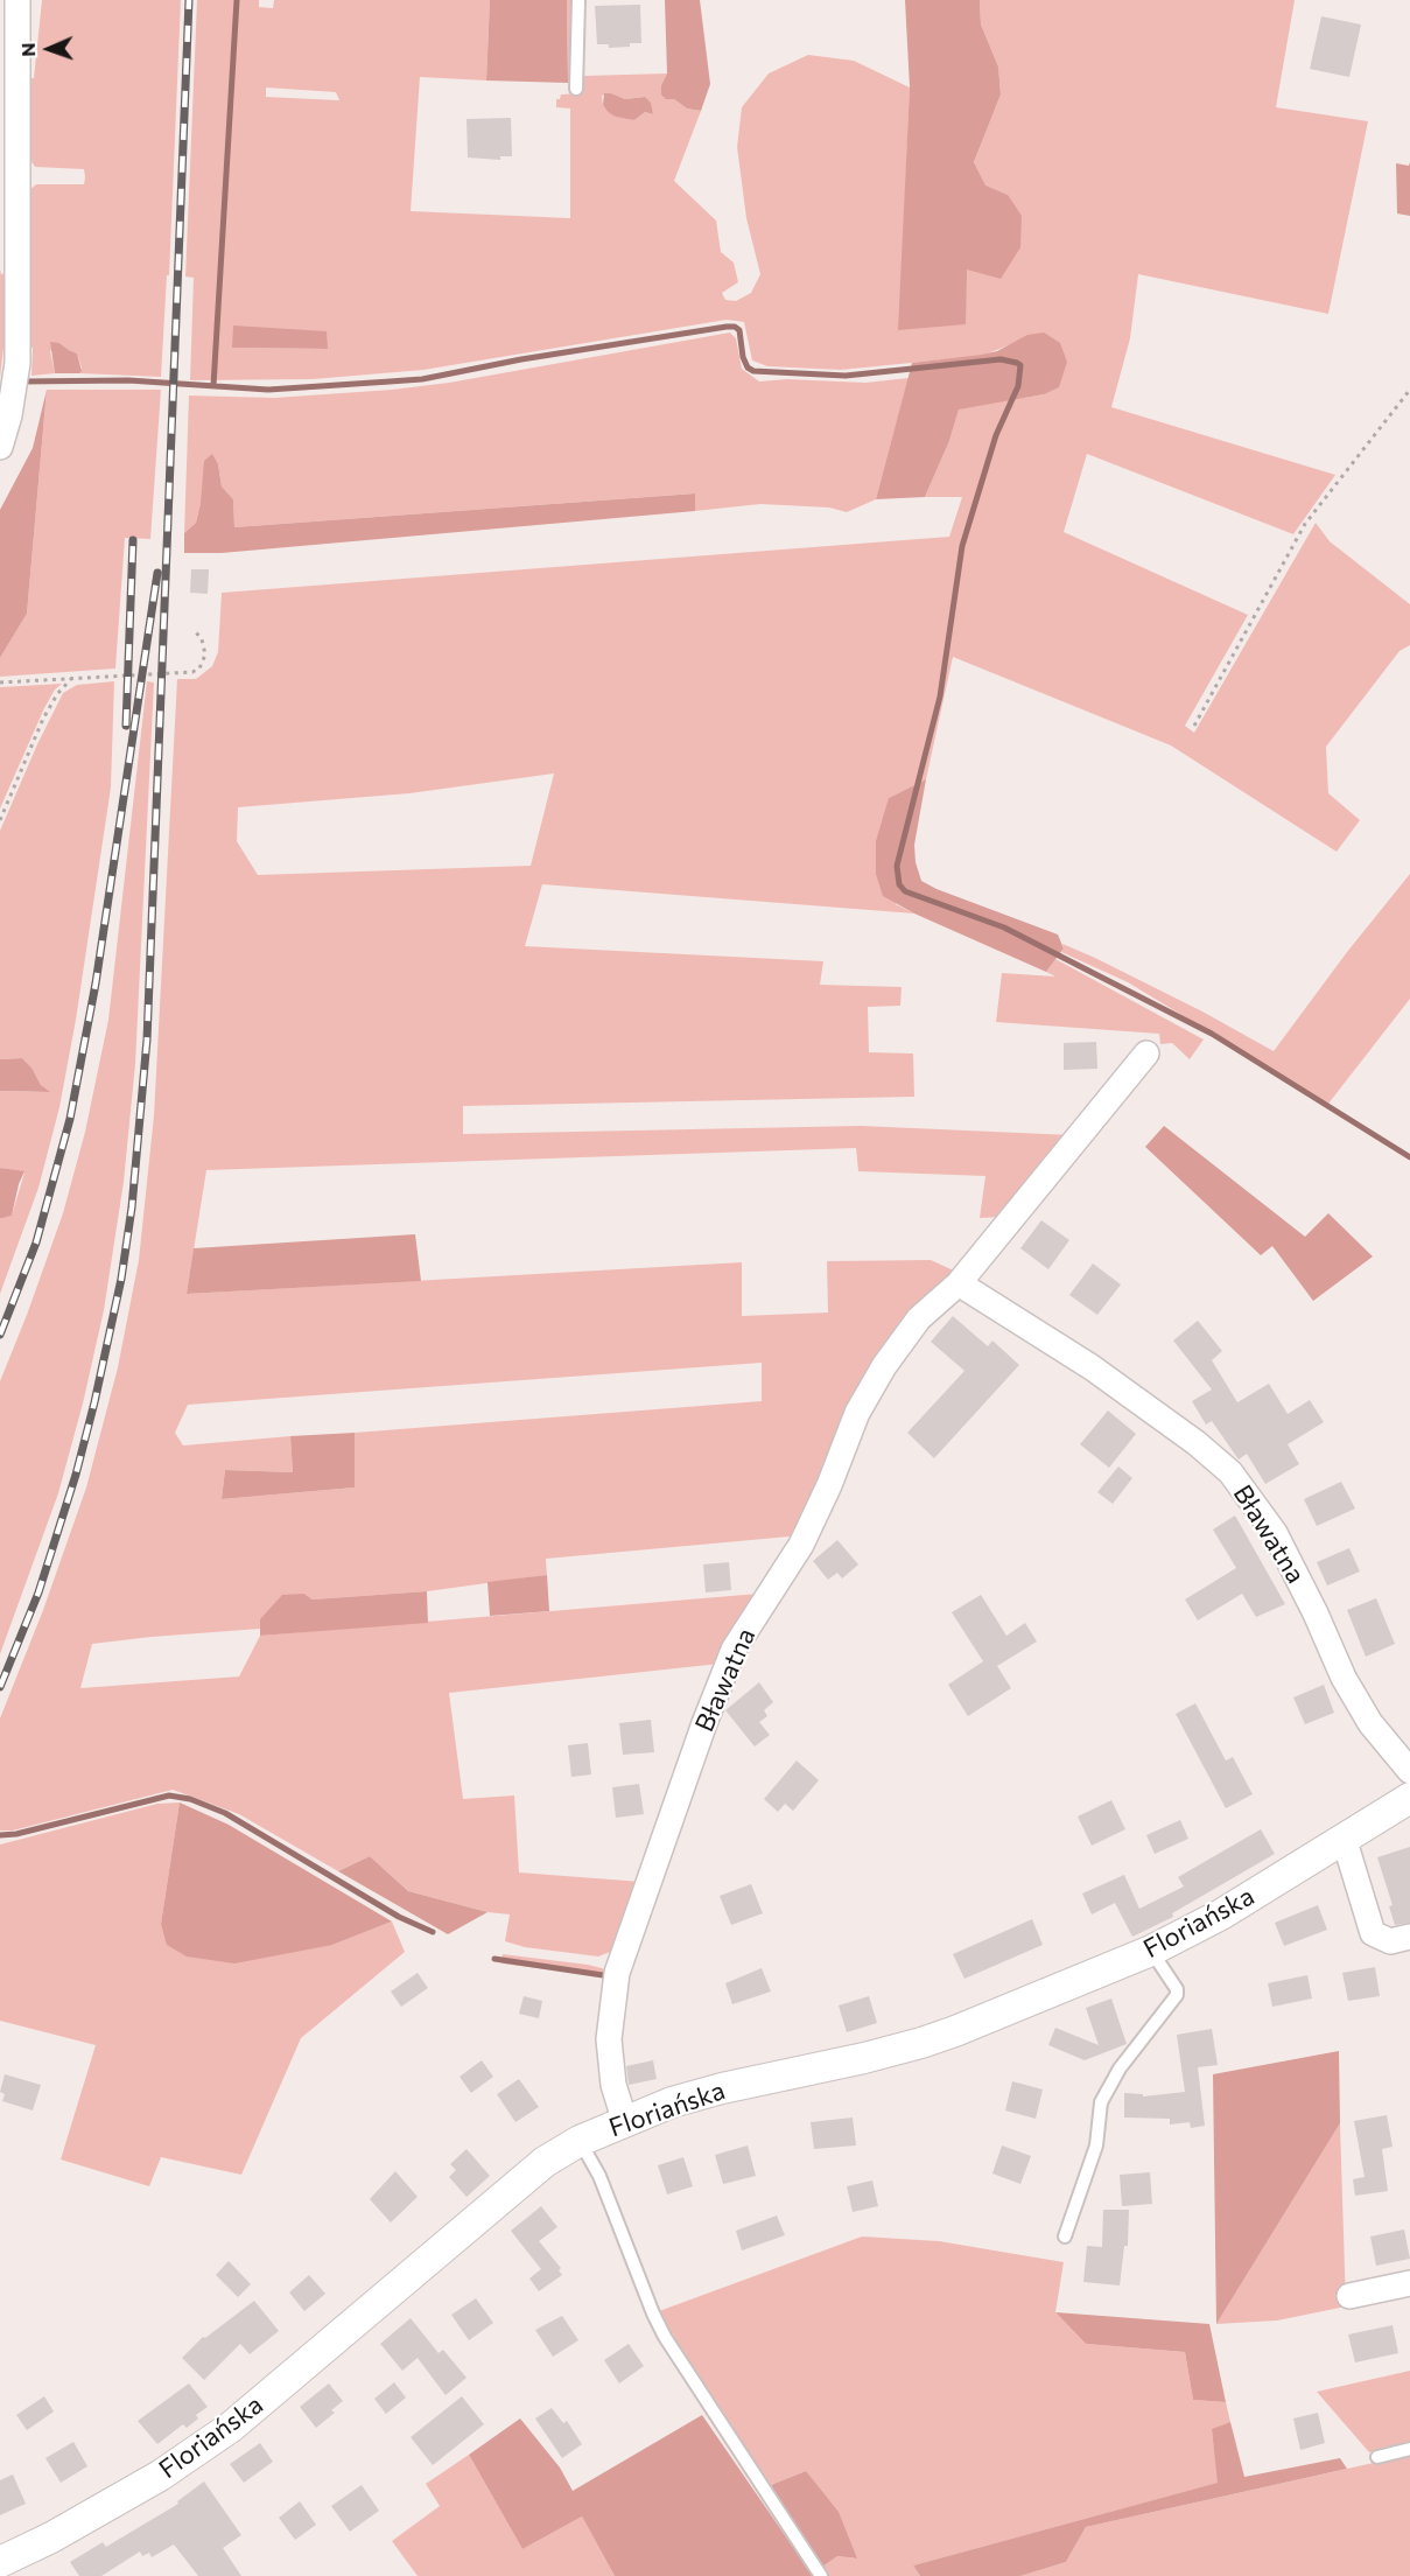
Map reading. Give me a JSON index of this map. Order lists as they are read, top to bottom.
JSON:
{
  "streets": {
    "street": ["Bławatna", "Floriańska"]
  },
  "crossings": [
    ["Bławatna", "Floriańska"]
  ],
  "north": "left"
}
